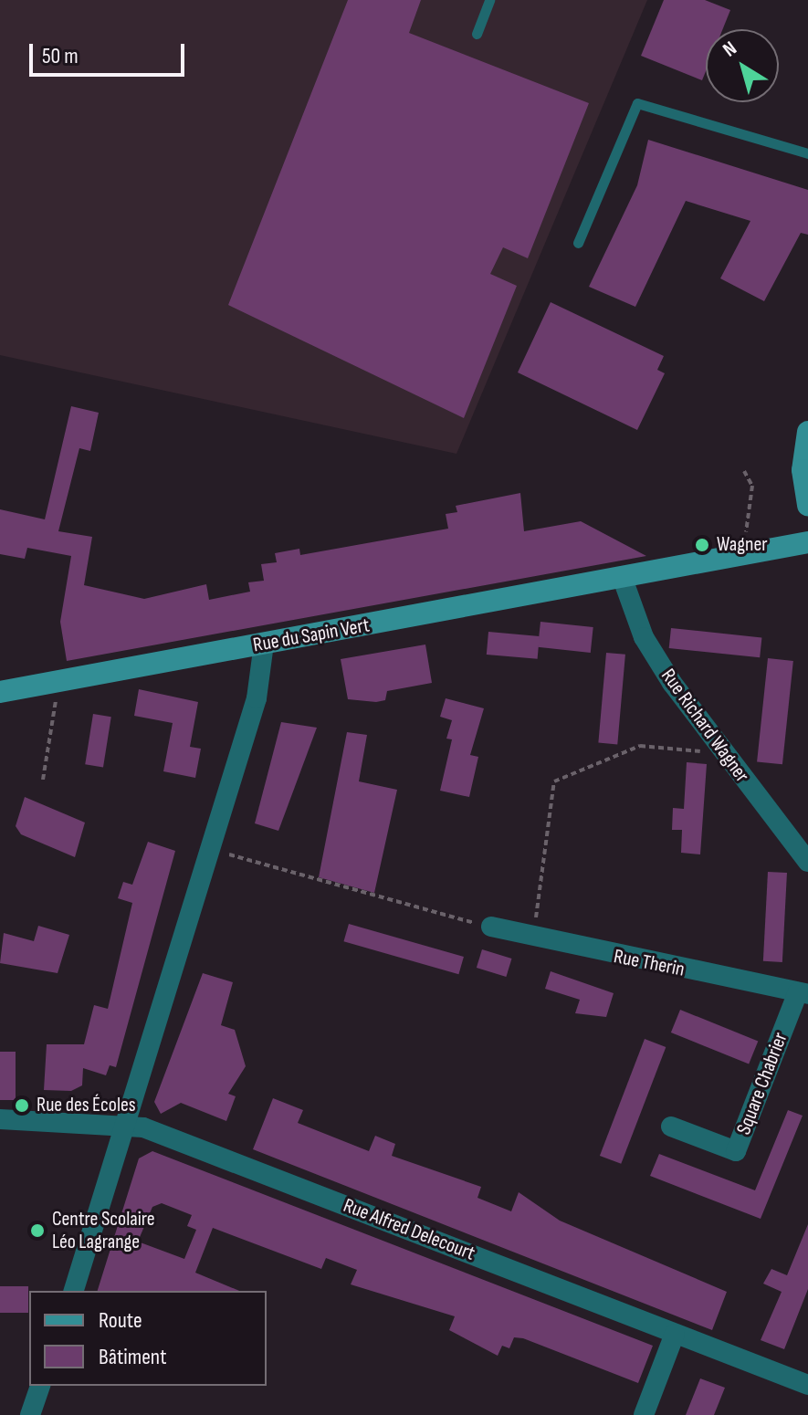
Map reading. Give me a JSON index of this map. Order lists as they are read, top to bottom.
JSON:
{
  "streets": {
    "street": [
      "Rue du Sapin Vert",
      "Rue Richard Wagner",
      "Rue Therin",
      "Square Chabrier",
      "Rue Alfred Delecourt"
    ]
  },
  "crossings": [
    ["Rue du Sapin Vert", "Rue Richard Wagner"],
    ["Rue Therin", "Square Chabrier"]
  ],
  "places": ["Wagner", "Rue des Écoles", "Centre Scolaire Léo Lagrange"],
  "legend": ["Route", "Bâtiment"],
  "scale_bar": "50 m",
  "north": "top left"
}
